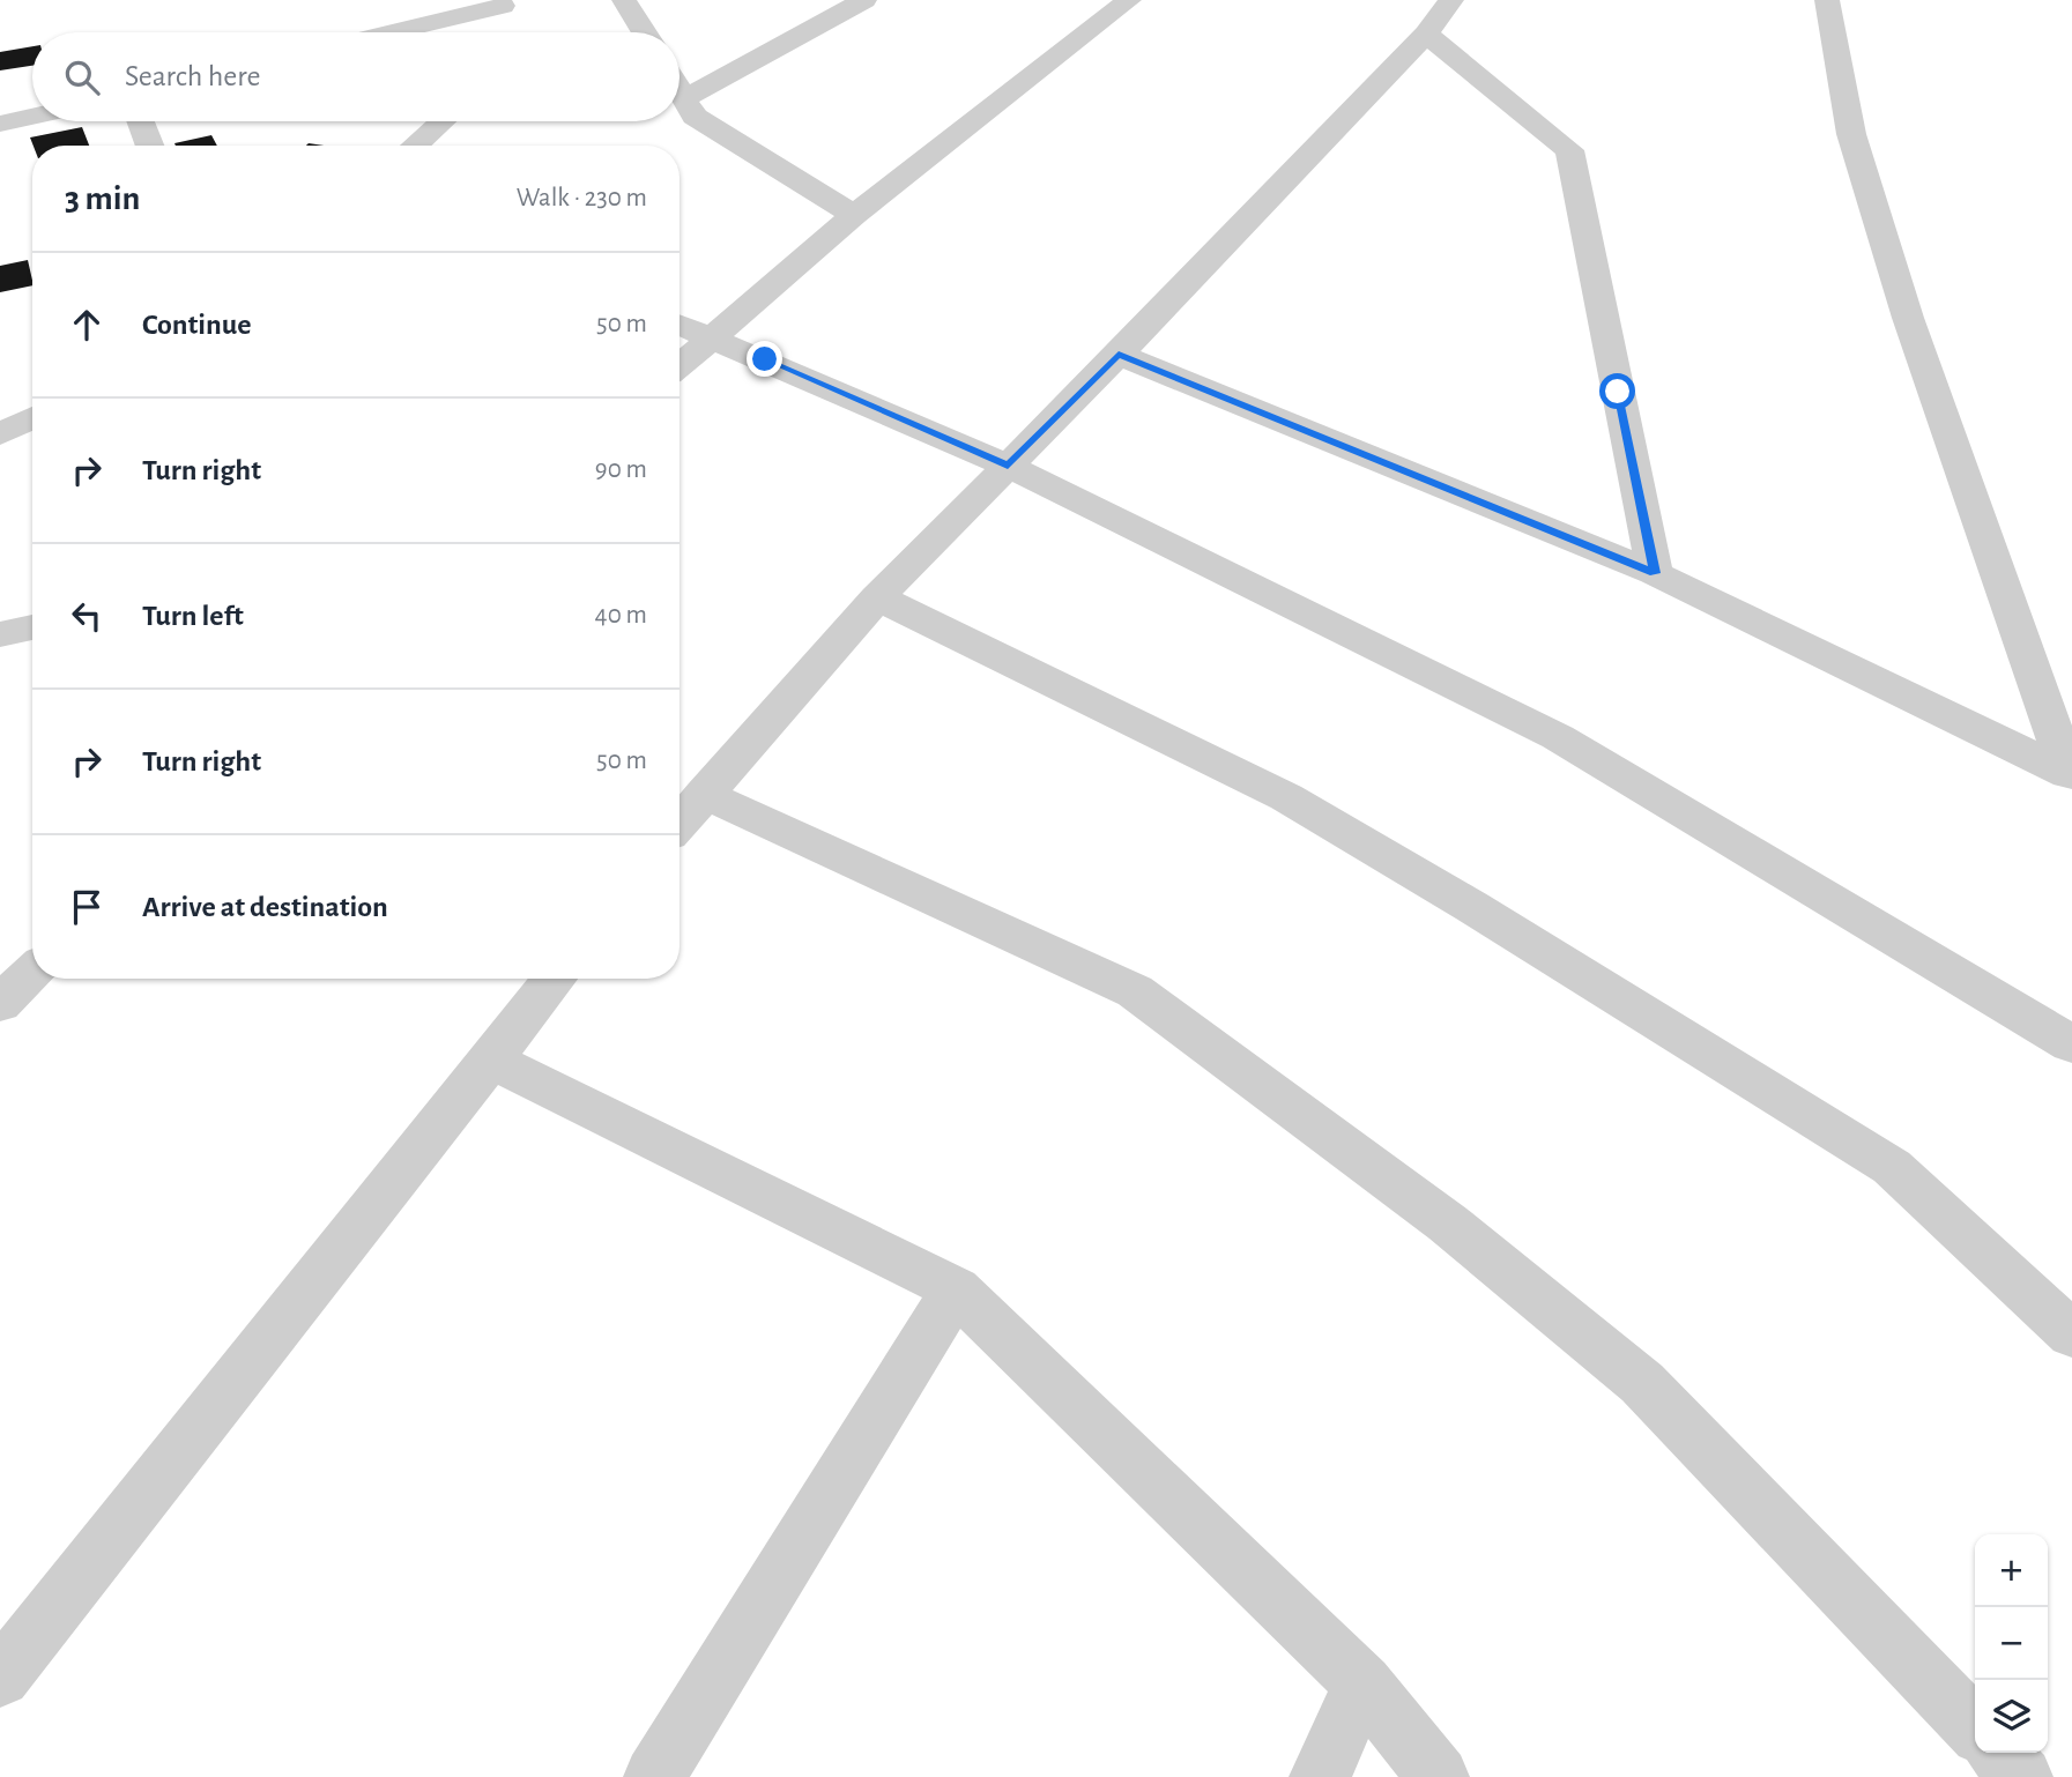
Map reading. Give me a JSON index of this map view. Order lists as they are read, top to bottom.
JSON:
{
  "page": {
    "search": "Search here",
    "heading": ["3 min", "Walk · 230 m"],
    "list": [
      ["Continue", "50 m"],
      ["Turn right", "90 m"],
      ["Turn left", "40 m"],
      ["Turn right", "50 m"],
      "Arrive at destination"
    ],
    "map_buttons": ["+", "−"]
  }
}
